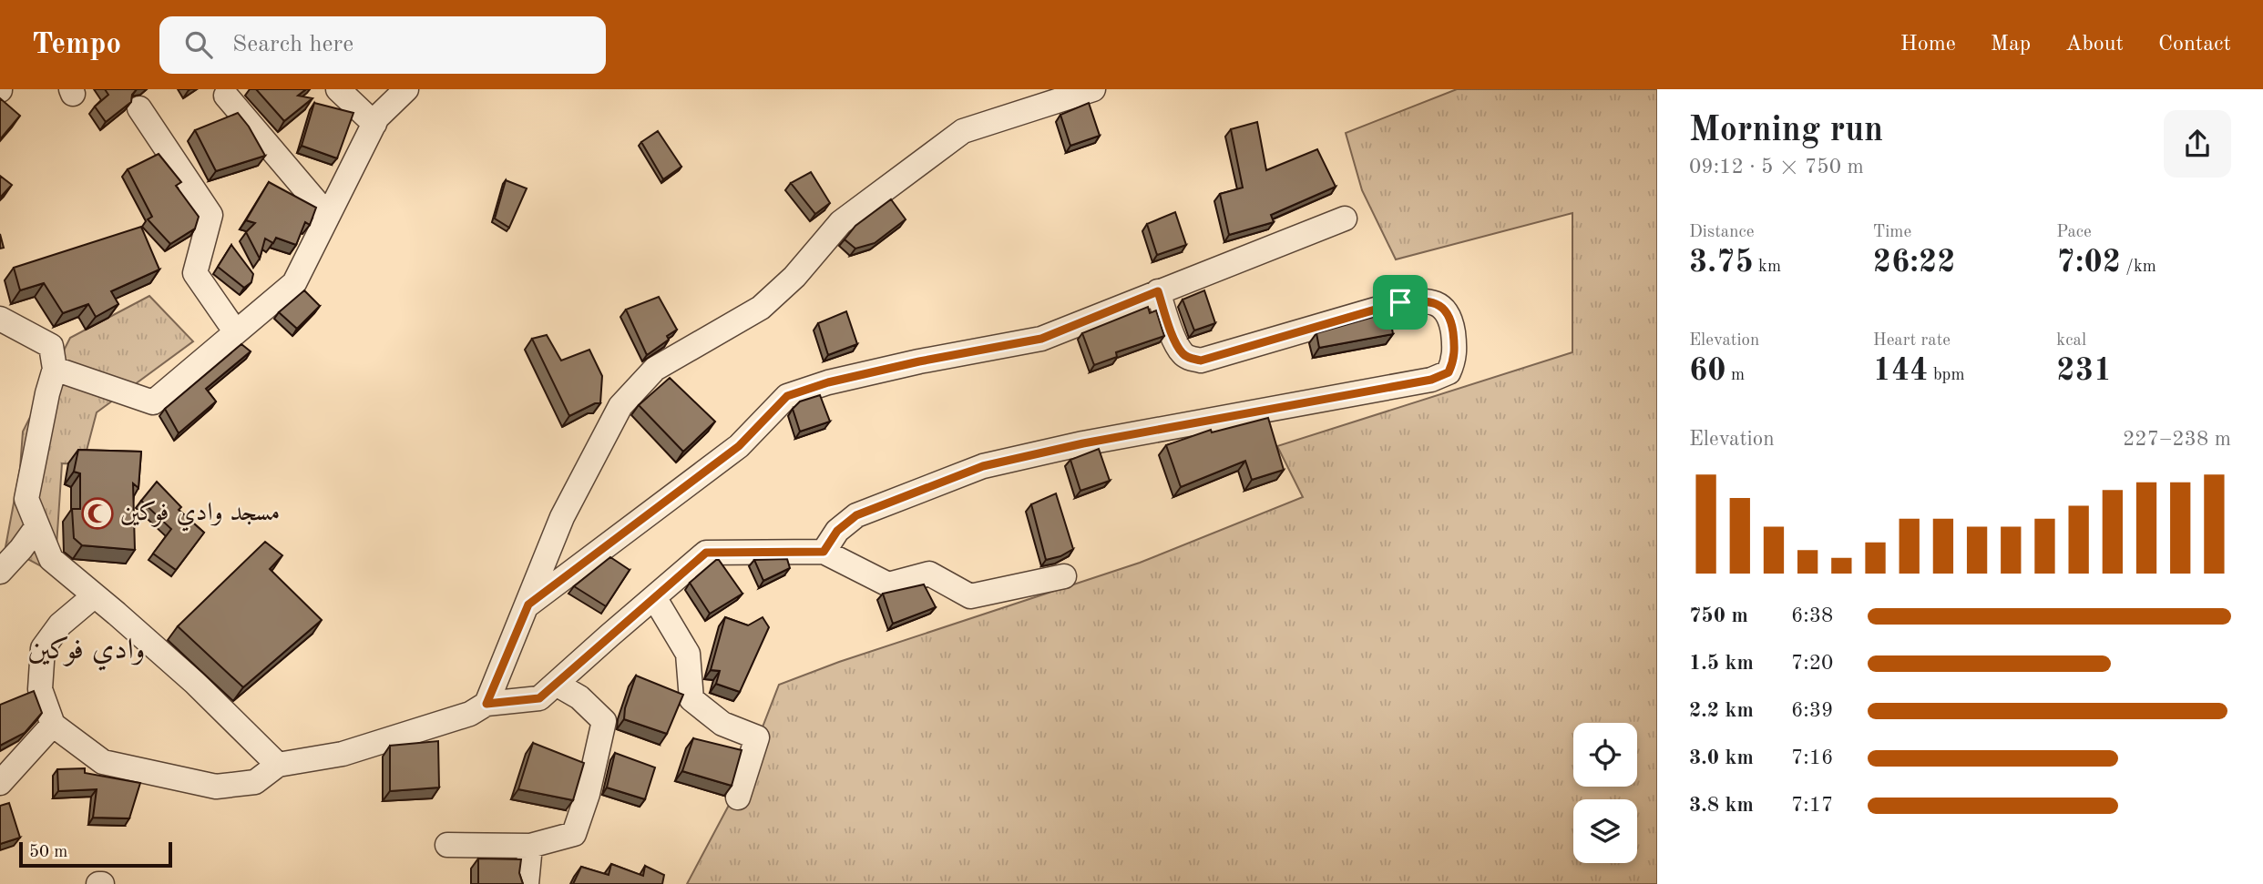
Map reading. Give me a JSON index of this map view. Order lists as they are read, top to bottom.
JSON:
{
  "districts": ["وادي فوكين"],
  "places": {
    "mosque": ["مسجد وادي فوكين"]
  },
  "scale_bar": "50 m",
  "page": {
    "header": "Tempo",
    "search": "Search here",
    "nav": [
      "Home",
      "Map",
      "About",
      "Contact"
    ],
    "heading": ["Morning run", "09:12 · 5 × 750 m"],
    "stats": [
      ["Distance", "3.75 km"],
      ["Time", "26:22"],
      ["Pace", "7:02 /km"],
      ["Elevation", "60 m"],
      ["Heart rate", "144 bpm"],
      ["kcal", "231"]
    ],
    "chart": ["Elevation", "227–238 m"],
    "list": [
      {
        "name": "750 m",
        "note": "6:38"
      },
      {
        "name": "1.5 km",
        "note": "7:20"
      },
      {
        "name": "2.2 km",
        "note": "6:39"
      },
      {
        "name": "3.0 km",
        "note": "7:16"
      },
      {
        "name": "3.8 km",
        "note": "7:17"
      }
    ],
    "scale": "50 m"
  }
}
